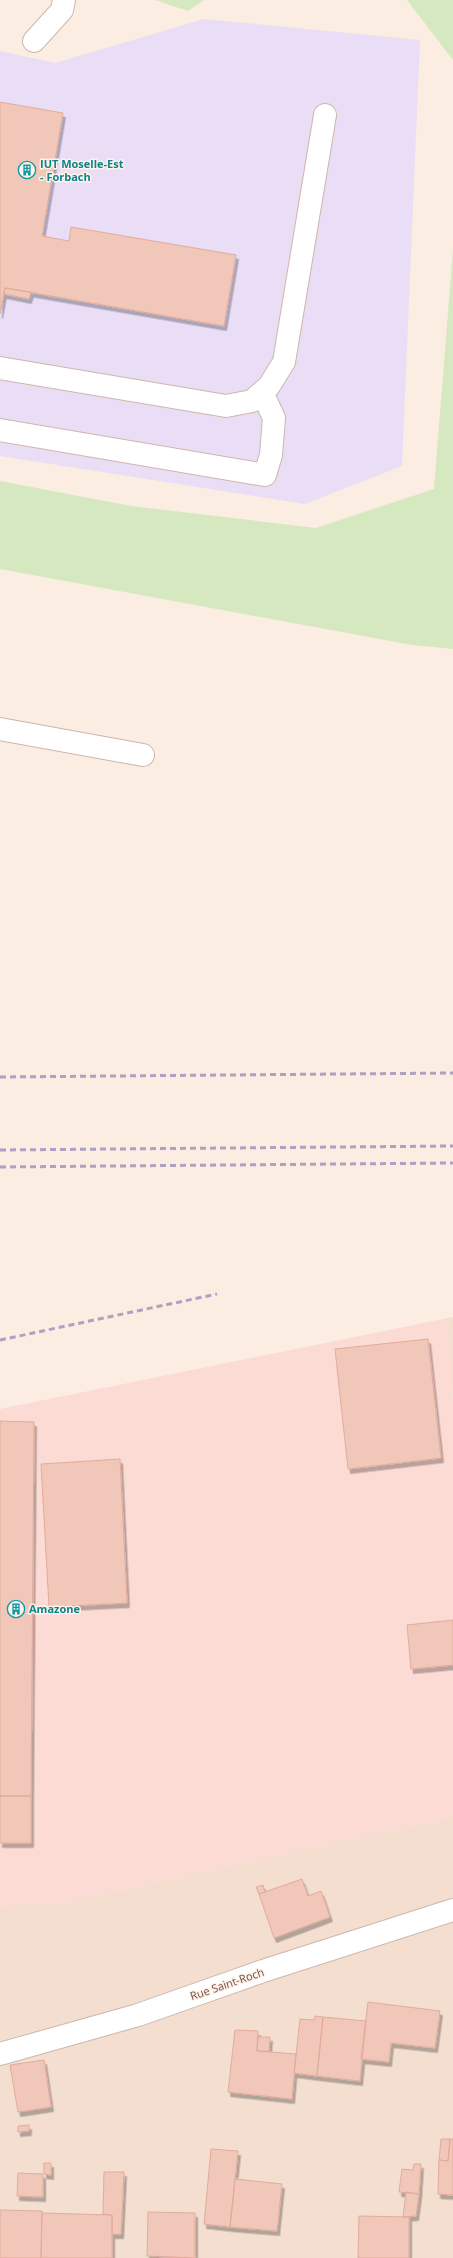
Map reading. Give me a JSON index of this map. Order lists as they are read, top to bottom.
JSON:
{
  "streets": {
    "street": ["Rue Saint-Roch"]
  },
  "places": {
    "building": ["IUT Moselle-Est - Forbach", "Amazone"]
  }
}
